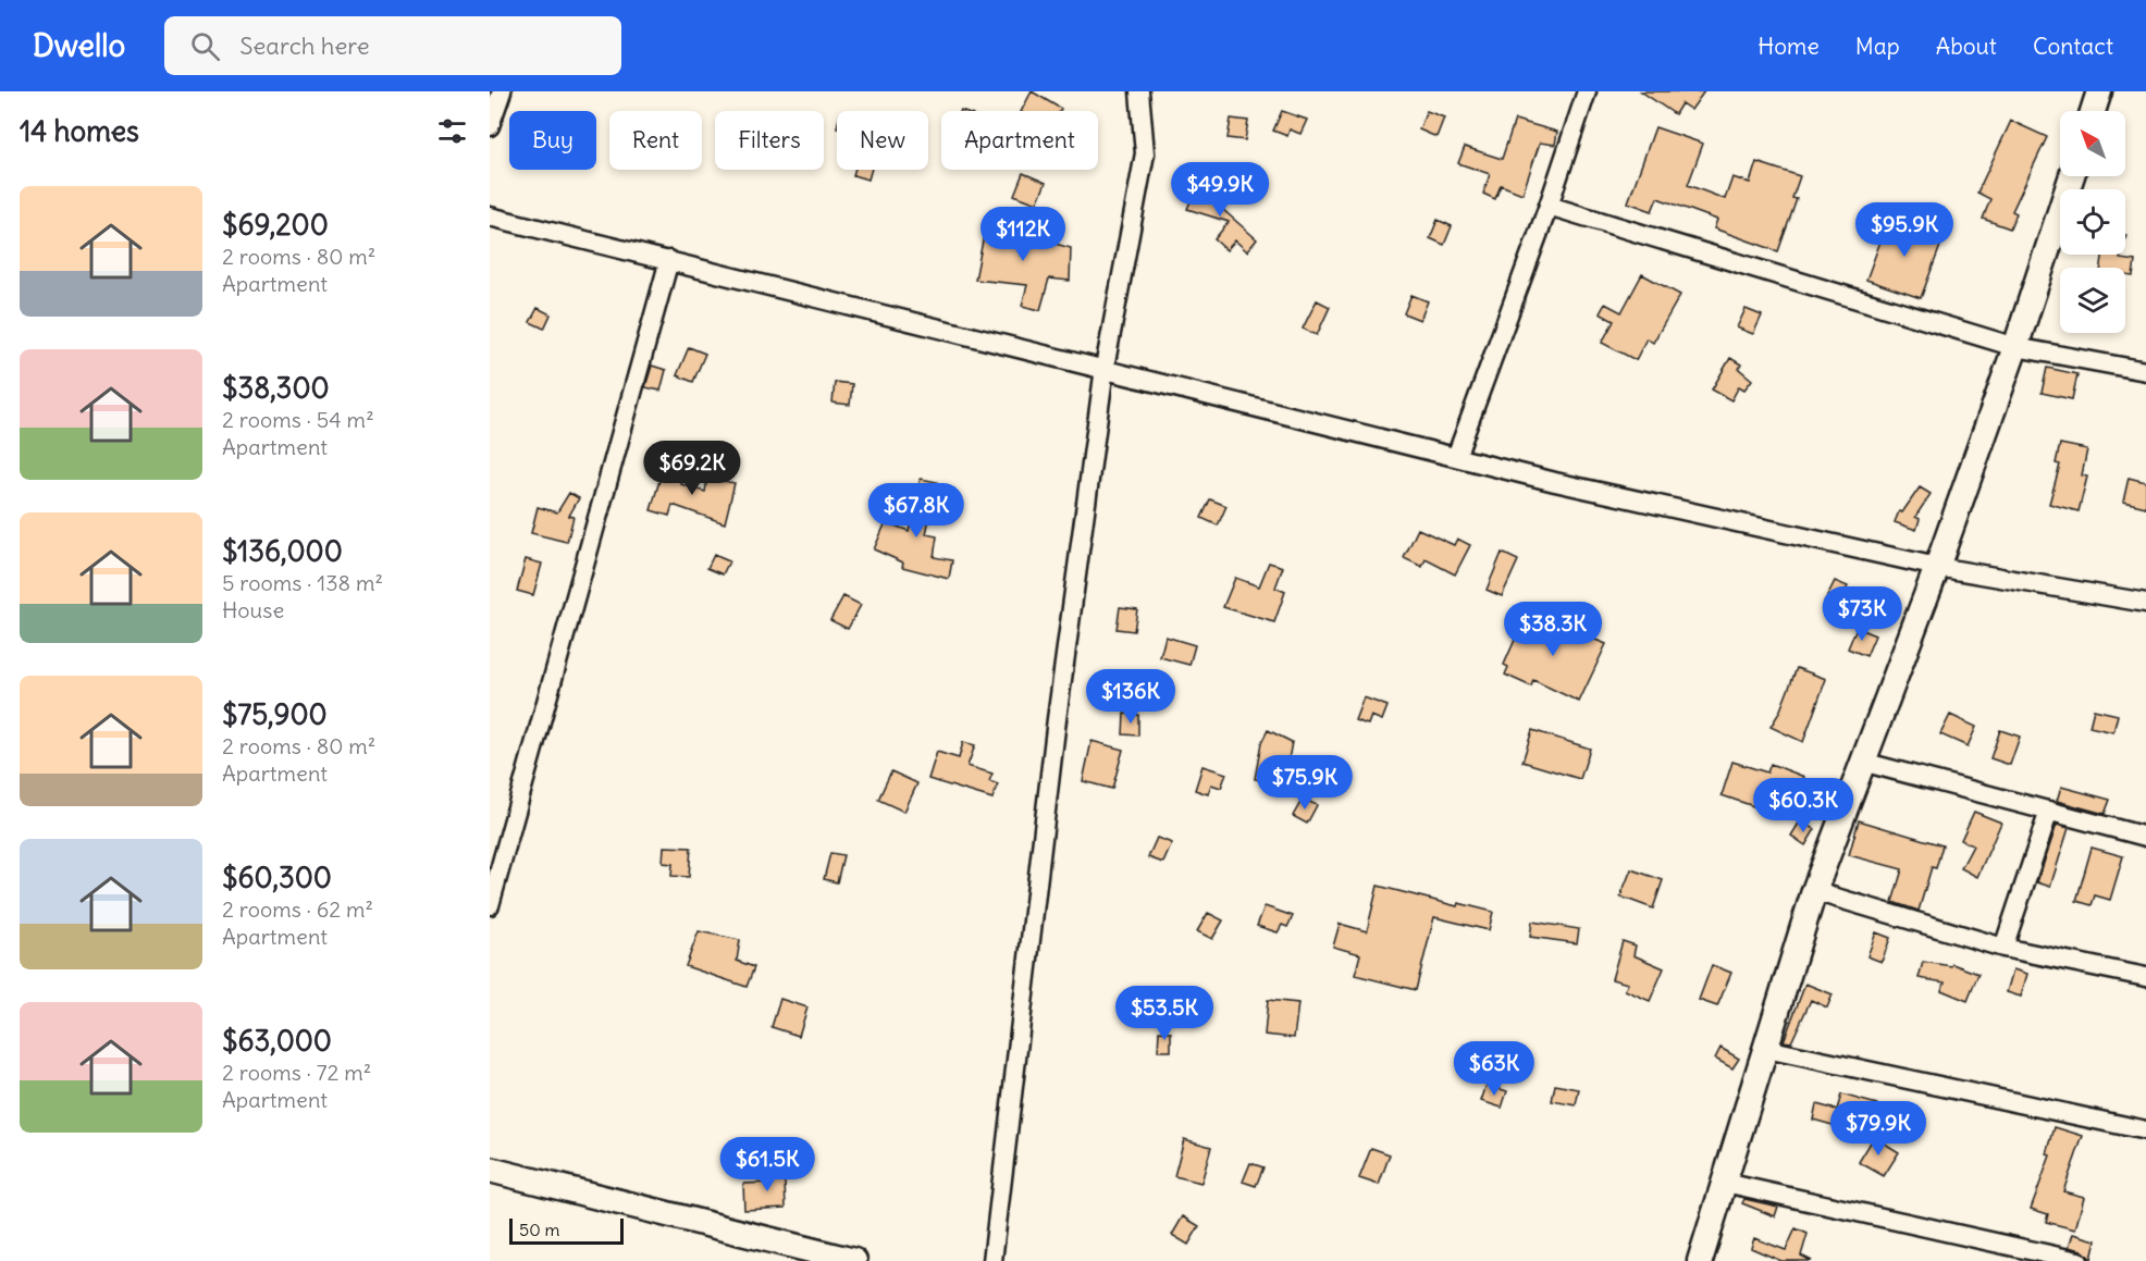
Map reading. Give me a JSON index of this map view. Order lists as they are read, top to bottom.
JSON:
{
  "scale_bar": "50 m",
  "north": "top left",
  "page": {
    "header": "Dwello",
    "search": "Search here",
    "nav": [
      "Home",
      "Map",
      "About",
      "Contact"
    ],
    "heading": "14 homes",
    "chip": [
      "Buy",
      "Rent",
      "Filters",
      "New",
      "Apartment"
    ],
    "price": [
      "$49.9K",
      "$95.9K",
      "$112K",
      "$69.2K",
      "$67.8K",
      "$73K",
      "$38.3K",
      "$136K",
      "$75.9K",
      "$60.3K",
      "$53.5K",
      "$63K",
      "$79.9K",
      "$61.5K"
    ],
    "list": [
      {
        "name": "$69,200",
        "note": "2 rooms · 80 m² · Apartment"
      },
      {
        "name": "$38,300",
        "note": "2 rooms · 54 m² · Apartment"
      },
      {
        "name": "$136,000",
        "note": "5 rooms · 138 m² · House"
      },
      {
        "name": "$75,900",
        "note": "2 rooms · 80 m² · Apartment"
      },
      {
        "name": "$60,300",
        "note": "2 rooms · 62 m² · Apartment"
      },
      {
        "name": "$63,000",
        "note": "2 rooms · 72 m² · Apartment"
      }
    ],
    "scale": "50 m"
  }
}
